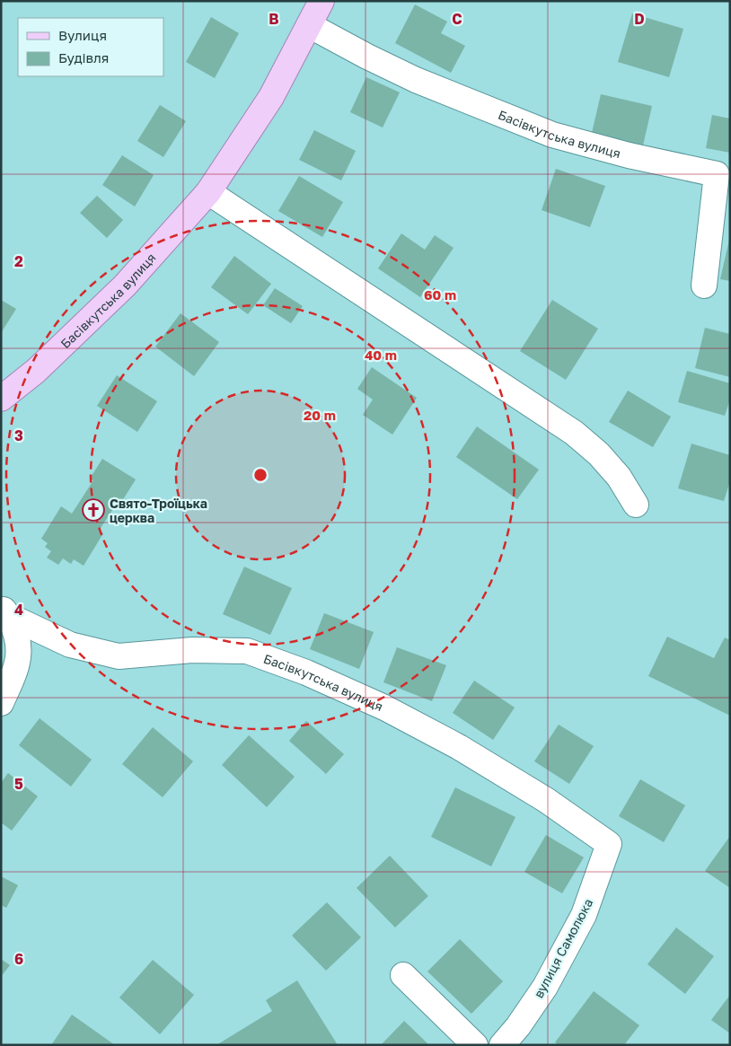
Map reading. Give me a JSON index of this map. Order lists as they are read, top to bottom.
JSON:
{
  "streets": {
    "main road": ["Басівкутська вулиця"],
    "street": ["вулиця Самолюка"]
  },
  "crossings": [
    ["Басівкутська вулиця", "вулиця Самолюка"]
  ],
  "places": {
    "church": ["Свято-Троїцька церква"]
  },
  "legend": ["Вулиця", "Будівля"],
  "grid": {
    "columns": ["B", "C", "D"],
    "rows": [
      "2",
      "3",
      "4",
      "5",
      "6"
    ]
  },
  "rings": ["60 m", "40 m", "20 m"]
}
